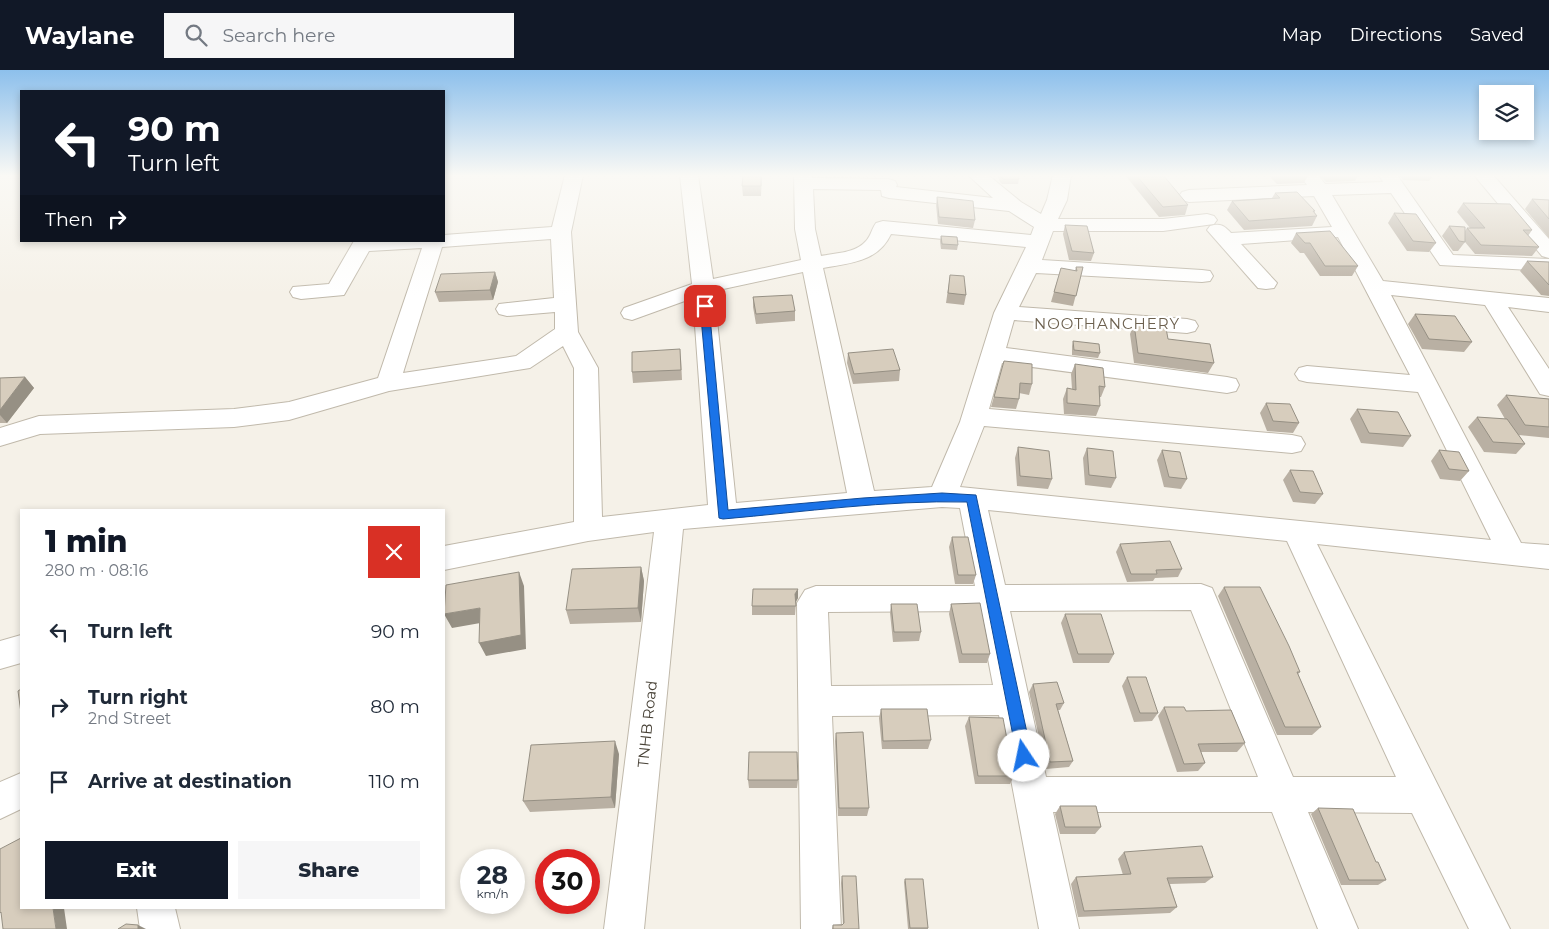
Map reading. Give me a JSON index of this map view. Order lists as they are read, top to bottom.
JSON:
{
  "streets": {
    "street": ["TNHB Road"]
  },
  "districts": ["NOOTHANCHERY"],
  "page": {
    "header": "Waylane",
    "search": "Search here",
    "nav": ["Map", "Directions", "Saved"],
    "turn": ["90 m", "Turn left"],
    "then": "Then",
    "heading": ["1 min", "280 m · 08:16"],
    "list": [
      {
        "name": "Turn left",
        "value": "90 m"
      },
      {
        "name": "Turn right",
        "note": "2nd Street",
        "value": "80 m"
      },
      {
        "name": "Arrive at destination",
        "value": "110 m"
      }
    ],
    "buttons": ["Exit", "Share"],
    "speed": "28 km/h",
    "limit": "30"
  }
}
